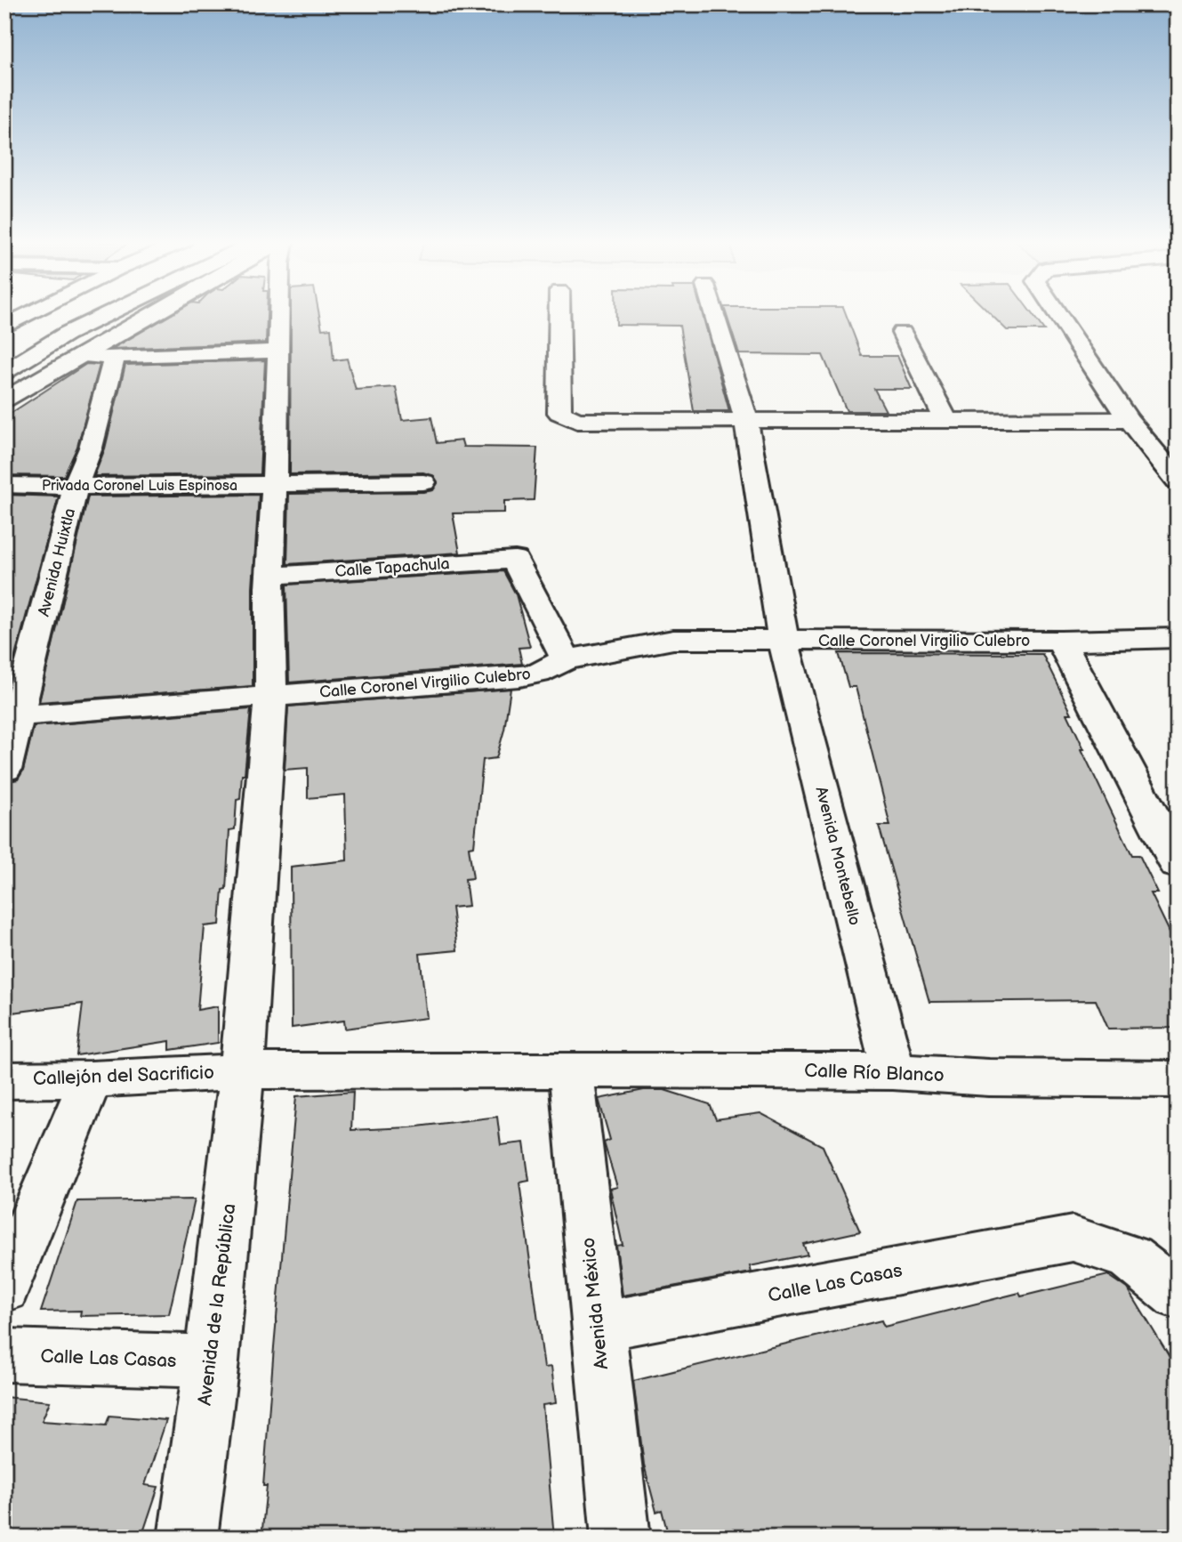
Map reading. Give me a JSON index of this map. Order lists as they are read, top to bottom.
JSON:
{
  "streets": {
    "main road": [
      "Privada Coronel Luis Espinosa",
      "Avenida Huixtla",
      "Calle Tapachula",
      "Calle Coronel Virgilio Culebro",
      "Avenida Montebello",
      "Calle Río Blanco",
      "Callejón del Sacrificio",
      "Calle Las Casas",
      "Avenida México",
      "Avenida de la República"
    ]
  },
  "crossings": [
    ["Privada Coronel Luis Espinosa", "Avenida Huixtla"],
    ["Privada Coronel Luis Espinosa", "Avenida de la República"],
    ["Avenida Huixtla", "Calle Coronel Virgilio Culebro"],
    ["Calle Tapachula", "Calle Coronel Virgilio Culebro"],
    ["Calle Tapachula", "Avenida de la República"],
    ["Calle Coronel Virgilio Culebro", "Avenida Montebello"],
    ["Calle Coronel Virgilio Culebro", "Avenida de la República"],
    ["Avenida Montebello", "Calle Río Blanco"],
    ["Calle Río Blanco", "Callejón del Sacrificio"],
    ["Calle Río Blanco", "Avenida México"],
    ["Calle Río Blanco", "Avenida de la República"],
    ["Callejón del Sacrificio", "Avenida de la República"],
    ["Calle Las Casas", "Avenida México"],
    ["Calle Las Casas", "Avenida de la República"]
  ]
}
